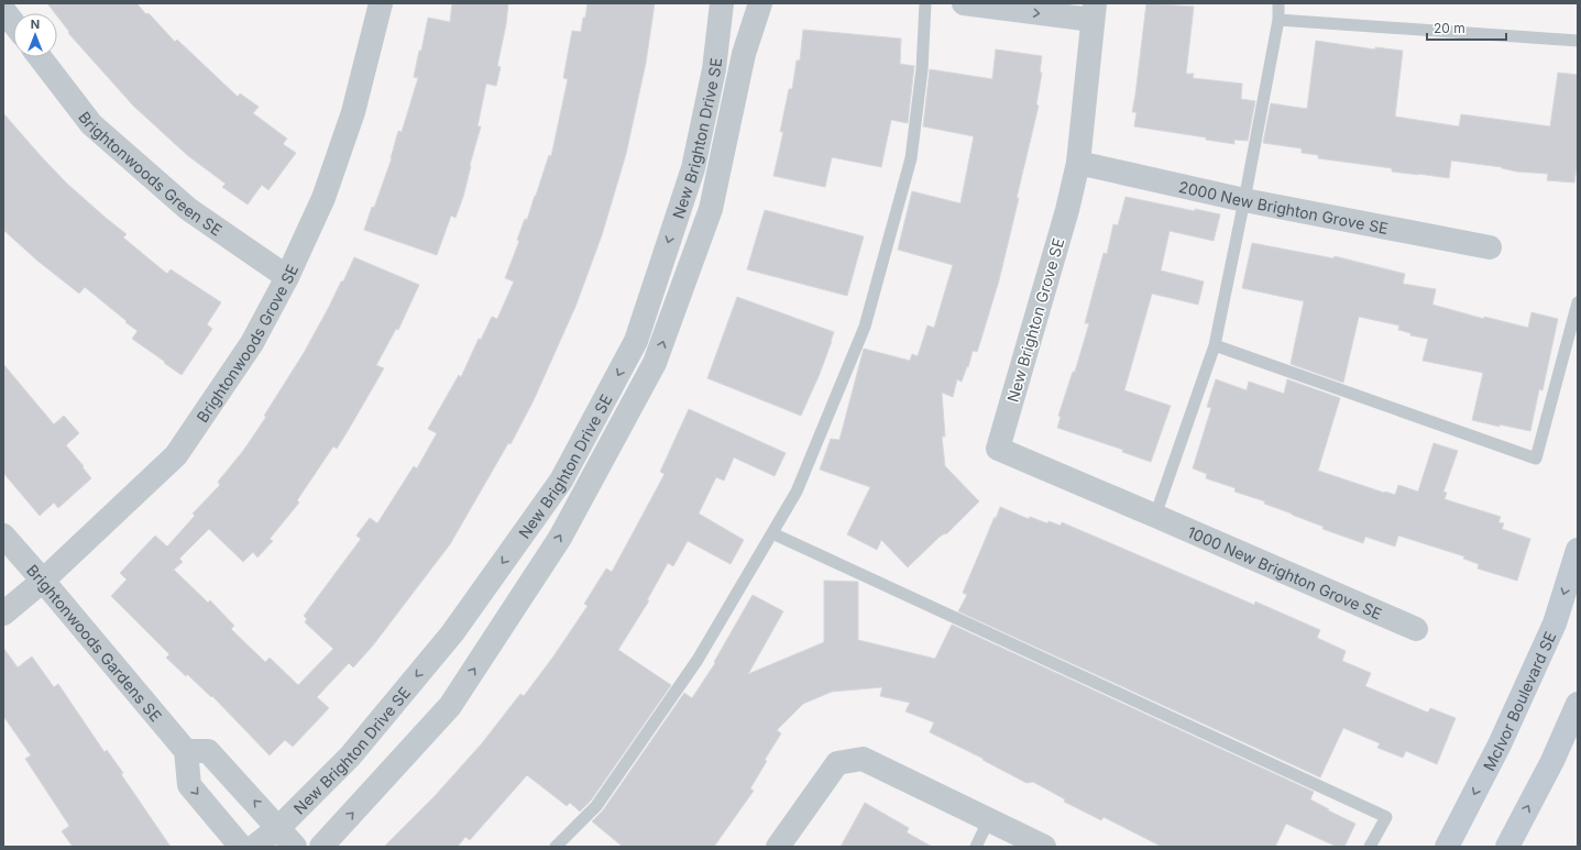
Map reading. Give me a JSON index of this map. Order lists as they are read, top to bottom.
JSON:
{
  "streets": {
    "main road": ["McIvor Boulevard SE"],
    "street": [
      "New Brighton Drive SE",
      "Brightonwoods Green SE",
      "2000 New Brighton Grove SE",
      "New Brighton Grove SE",
      "Brightonwoods Grove SE",
      "1000 New Brighton Grove SE",
      "Brightonwoods Gardens SE"
    ]
  },
  "crossings": [
    ["Brightonwoods Green SE", "Brightonwoods Grove SE"],
    ["2000 New Brighton Grove SE", "New Brighton Grove SE"],
    ["New Brighton Grove SE", "1000 New Brighton Grove SE"],
    ["Brightonwoods Grove SE", "Brightonwoods Gardens SE"]
  ],
  "scale_bar": "20 m",
  "north": "top"
}
